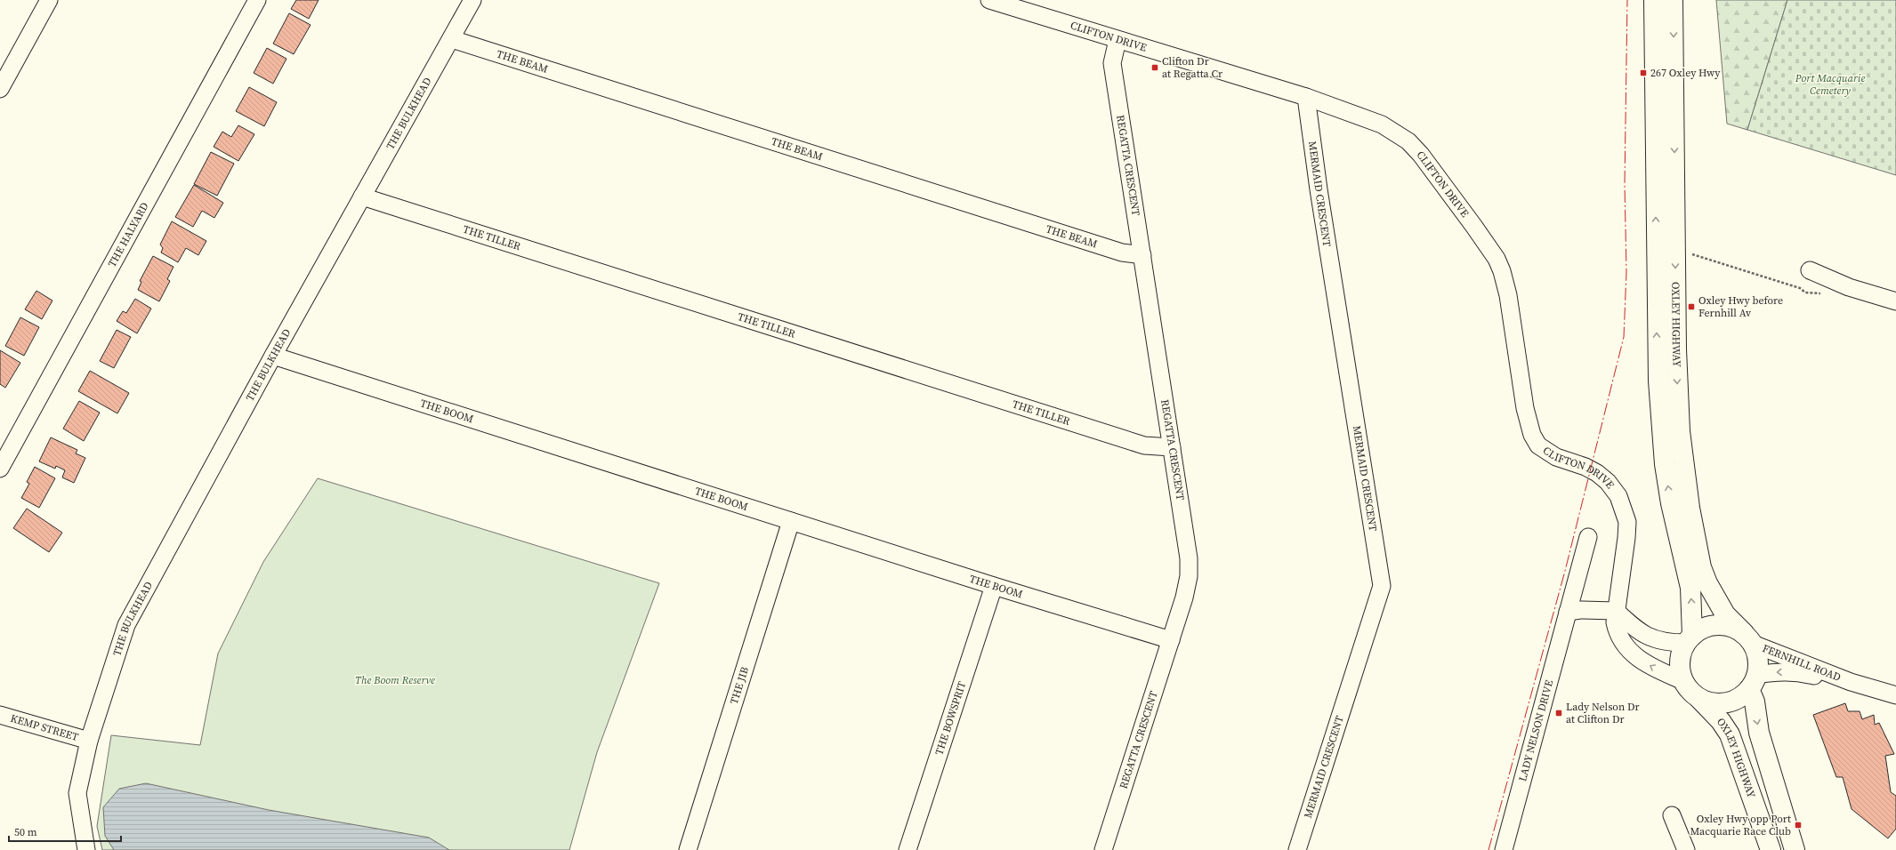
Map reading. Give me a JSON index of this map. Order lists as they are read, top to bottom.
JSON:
{
  "streets": {
    "main road": ["OXLEY HIGHWAY"],
    "street": [
      "CLIFTON DRIVE",
      "THE BEAM",
      "THE BULKHEAD",
      "REGATTA CRESCENT",
      "MERMAID CRESCENT",
      "THE HALYARD",
      "THE TILLER",
      "THE BOOM",
      "FERNHILL ROAD",
      "THE JIB",
      "THE BOWSPRIT",
      "KEMP STREET",
      "LADY NELSON DRIVE"
    ]
  },
  "crossings": [
    ["CLIFTON DRIVE", "REGATTA CRESCENT"],
    ["CLIFTON DRIVE", "MERMAID CRESCENT"],
    ["CLIFTON DRIVE", "OXLEY HIGHWAY"],
    ["CLIFTON DRIVE", "FERNHILL ROAD"],
    ["THE BEAM", "THE BULKHEAD"],
    ["THE BEAM", "REGATTA CRESCENT"],
    ["THE BULKHEAD", "THE TILLER"],
    ["THE BULKHEAD", "THE BOOM"],
    ["THE BULKHEAD", "KEMP STREET"],
    ["REGATTA CRESCENT", "THE TILLER"],
    ["REGATTA CRESCENT", "THE BOOM"],
    ["OXLEY HIGHWAY", "FERNHILL ROAD"],
    ["THE BOOM", "THE JIB"],
    ["THE BOOM", "THE BOWSPRIT"]
  ],
  "parks": ["Port Macquarie Cemetery", "The Boom Reserve"],
  "places": {
    "transit": [
      "Clifton Dr at Regatta Cr",
      "267 Oxley Hwy",
      "Oxley Hwy before Fernhill Av",
      "Lady Nelson Dr at Clifton Dr",
      "Oxley Hwy opp Port Macquarie Race Club"
    ]
  },
  "scale_bar": "50 m"
}
